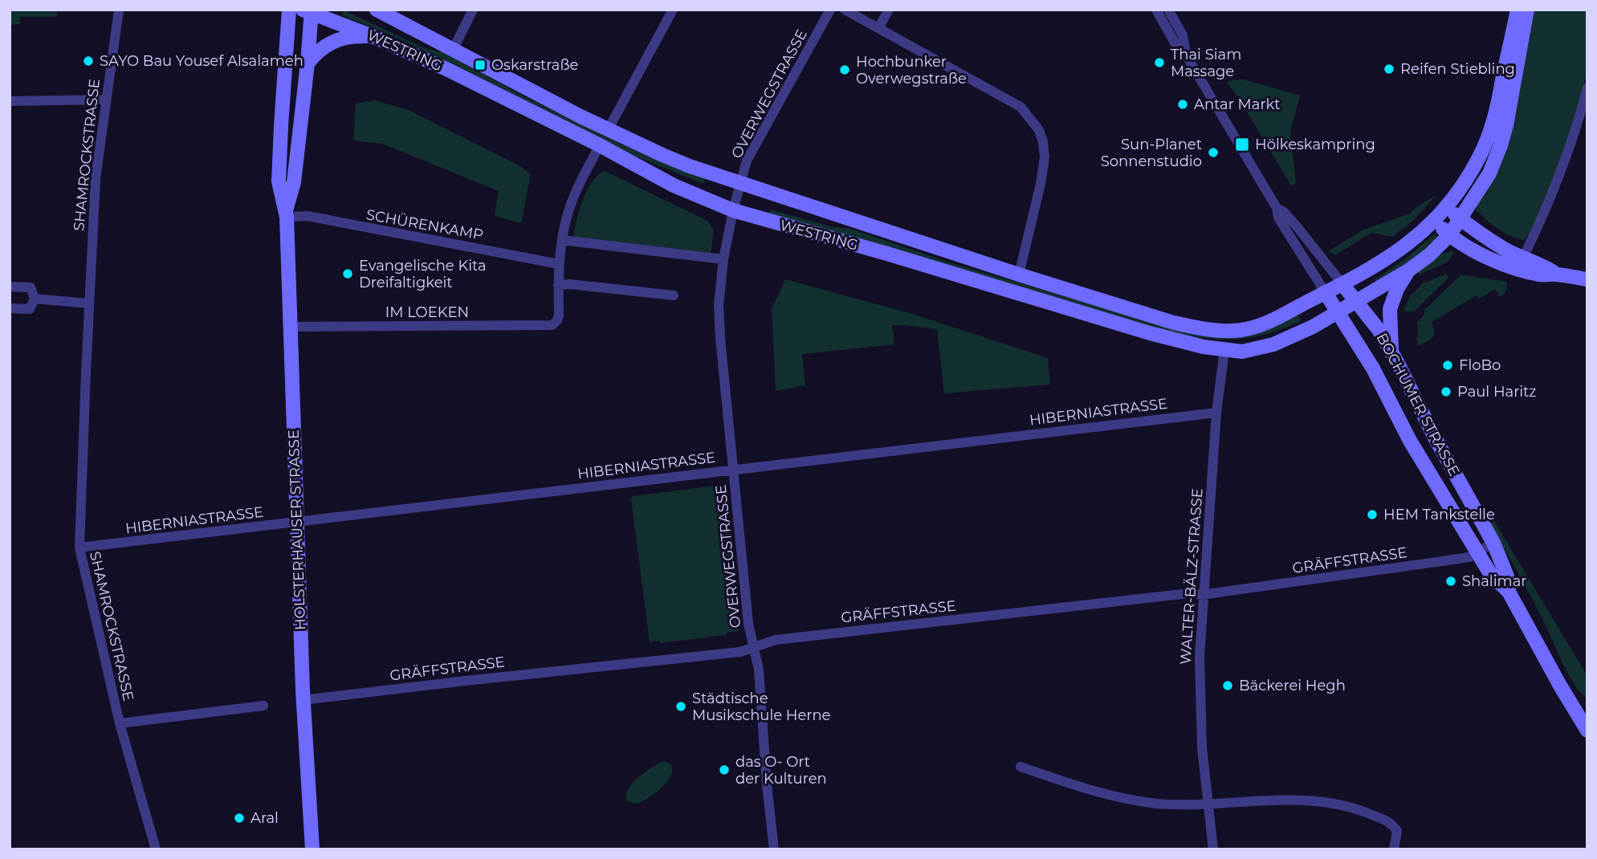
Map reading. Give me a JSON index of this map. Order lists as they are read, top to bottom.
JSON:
{
  "streets": {
    "main road": ["WESTRING", "BOCHUMER STRASSE", "HOLSTERHAUSER STRASSE"],
    "street": [
      "OVERWEGSTRASSE",
      "SHAMROCKSTRASSE",
      "SCHÜRENKAMP",
      "IM LOEKEN",
      "HIBERNIASTRASSE",
      "GRÄFFSTRASSE",
      "WALTER-BÄLZ-STRASSE"
    ]
  },
  "crossings": [
    ["WESTRING", "OVERWEGSTRASSE"],
    ["WESTRING", "BOCHUMER STRASSE"],
    ["WESTRING", "HOLSTERHAUSER STRASSE"],
    ["WESTRING", "WALTER-BÄLZ-STRASSE"],
    ["OVERWEGSTRASSE", "HIBERNIASTRASSE"],
    ["OVERWEGSTRASSE", "GRÄFFSTRASSE"],
    ["SHAMROCKSTRASSE", "HIBERNIASTRASSE"],
    ["SCHÜRENKAMP", "HOLSTERHAUSER STRASSE"],
    ["IM LOEKEN", "HOLSTERHAUSER STRASSE"],
    ["BOCHUMER STRASSE", "GRÄFFSTRASSE"],
    ["HIBERNIASTRASSE", "HOLSTERHAUSER STRASSE"],
    ["HIBERNIASTRASSE", "WALTER-BÄLZ-STRASSE"],
    ["HOLSTERHAUSER STRASSE", "GRÄFFSTRASSE"],
    ["GRÄFFSTRASSE", "WALTER-BÄLZ-STRASSE"]
  ],
  "places": {
    "other": [
      "SAYO Bau Yousef Alsalameh",
      "Thai Siam Massage",
      "Reifen Stiebling",
      "Hochbunker Overwegstraße",
      "Antar Markt",
      "Sun-Planet Sonnenstudio",
      "Evangelische Kita Dreifaltigkeit",
      "FloBo",
      "Paul Haritz",
      "HEM Tankstelle",
      "Shalimar",
      "Bäckerei Hegh",
      "Städtische Musikschule Herne",
      "das O- Ort der Kulturen",
      "Aral"
    ],
    "transit": ["Oskarstraße", "Hölkeskampring"]
  }
}
